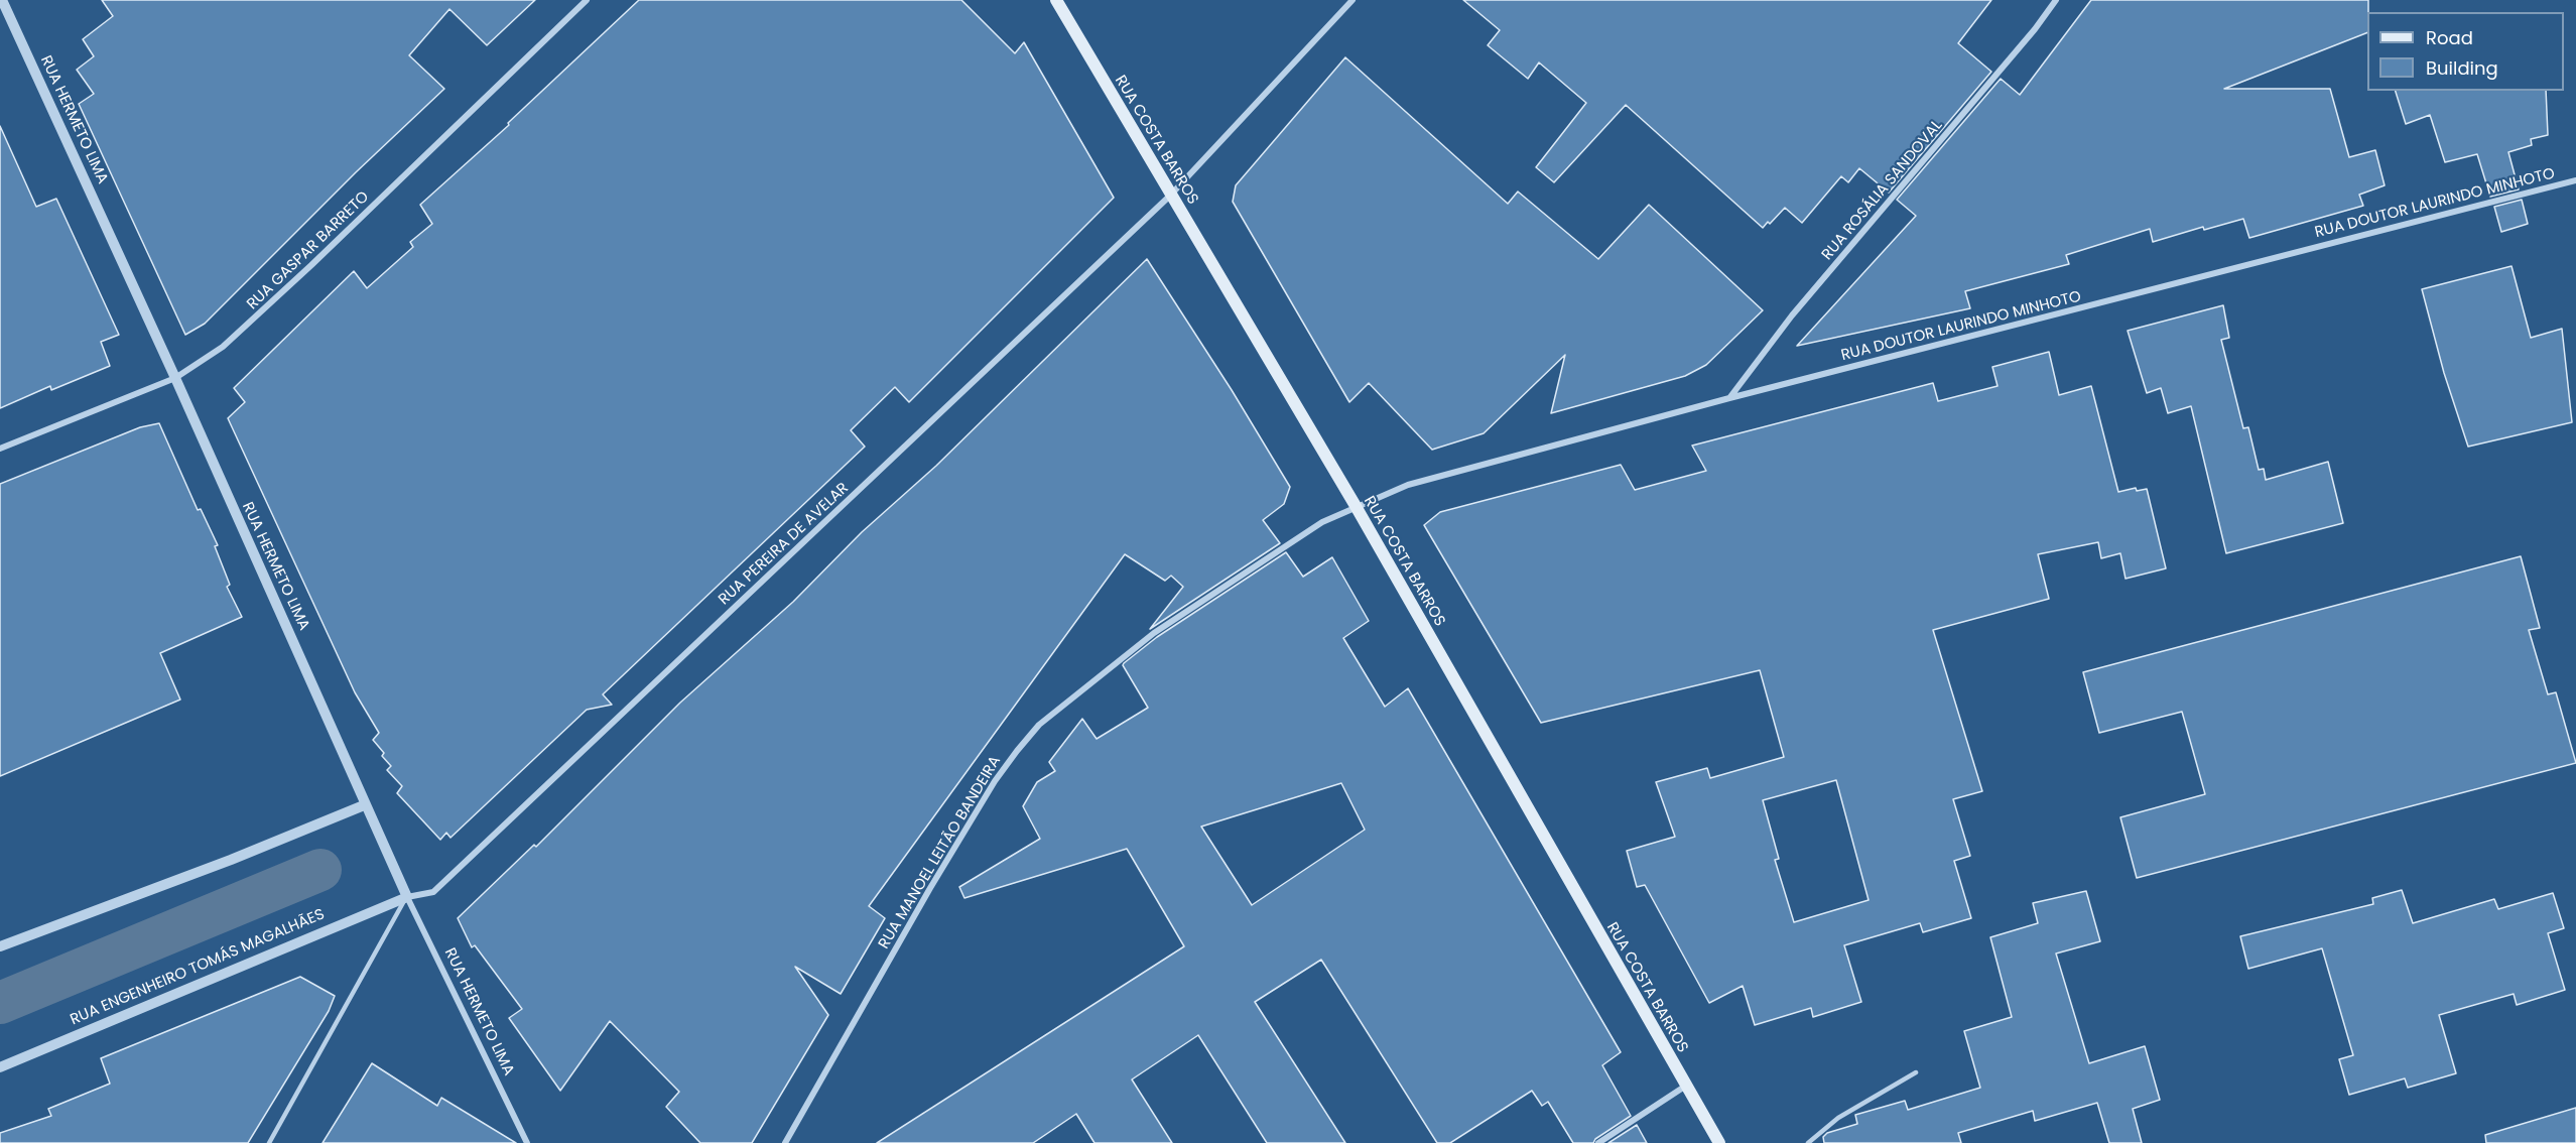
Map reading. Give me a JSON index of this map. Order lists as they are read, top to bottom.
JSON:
{
  "streets": {
    "main road": ["RUA COSTA BARROS"],
    "street": [
      "RUA HERMETO LIMA",
      "RUA ROSÁLIA SANDOVAL",
      "RUA DOUTOR LAURINDO MINHOTO",
      "RUA GASPAR BARRETO",
      "RUA PEREIRA DE AVELAR",
      "RUA MANOEL LEITÃO BANDEIRA",
      "RUA ENGENHEIRO TOMÁS MAGALHÃES"
    ]
  },
  "crossings": [
    ["RUA HERMETO LIMA", "RUA GASPAR BARRETO"],
    ["RUA HERMETO LIMA", "RUA PEREIRA DE AVELAR"],
    ["RUA HERMETO LIMA", "RUA ENGENHEIRO TOMÁS MAGALHÃES"],
    ["RUA COSTA BARROS", "RUA DOUTOR LAURINDO MINHOTO"],
    ["RUA COSTA BARROS", "RUA PEREIRA DE AVELAR"],
    ["RUA COSTA BARROS", "RUA MANOEL LEITÃO BANDEIRA"],
    ["RUA ROSÁLIA SANDOVAL", "RUA DOUTOR LAURINDO MINHOTO"],
    ["RUA DOUTOR LAURINDO MINHOTO", "RUA MANOEL LEITÃO BANDEIRA"],
    ["RUA PEREIRA DE AVELAR", "RUA ENGENHEIRO TOMÁS MAGALHÃES"]
  ],
  "legend": ["Road", "Building"]
}
